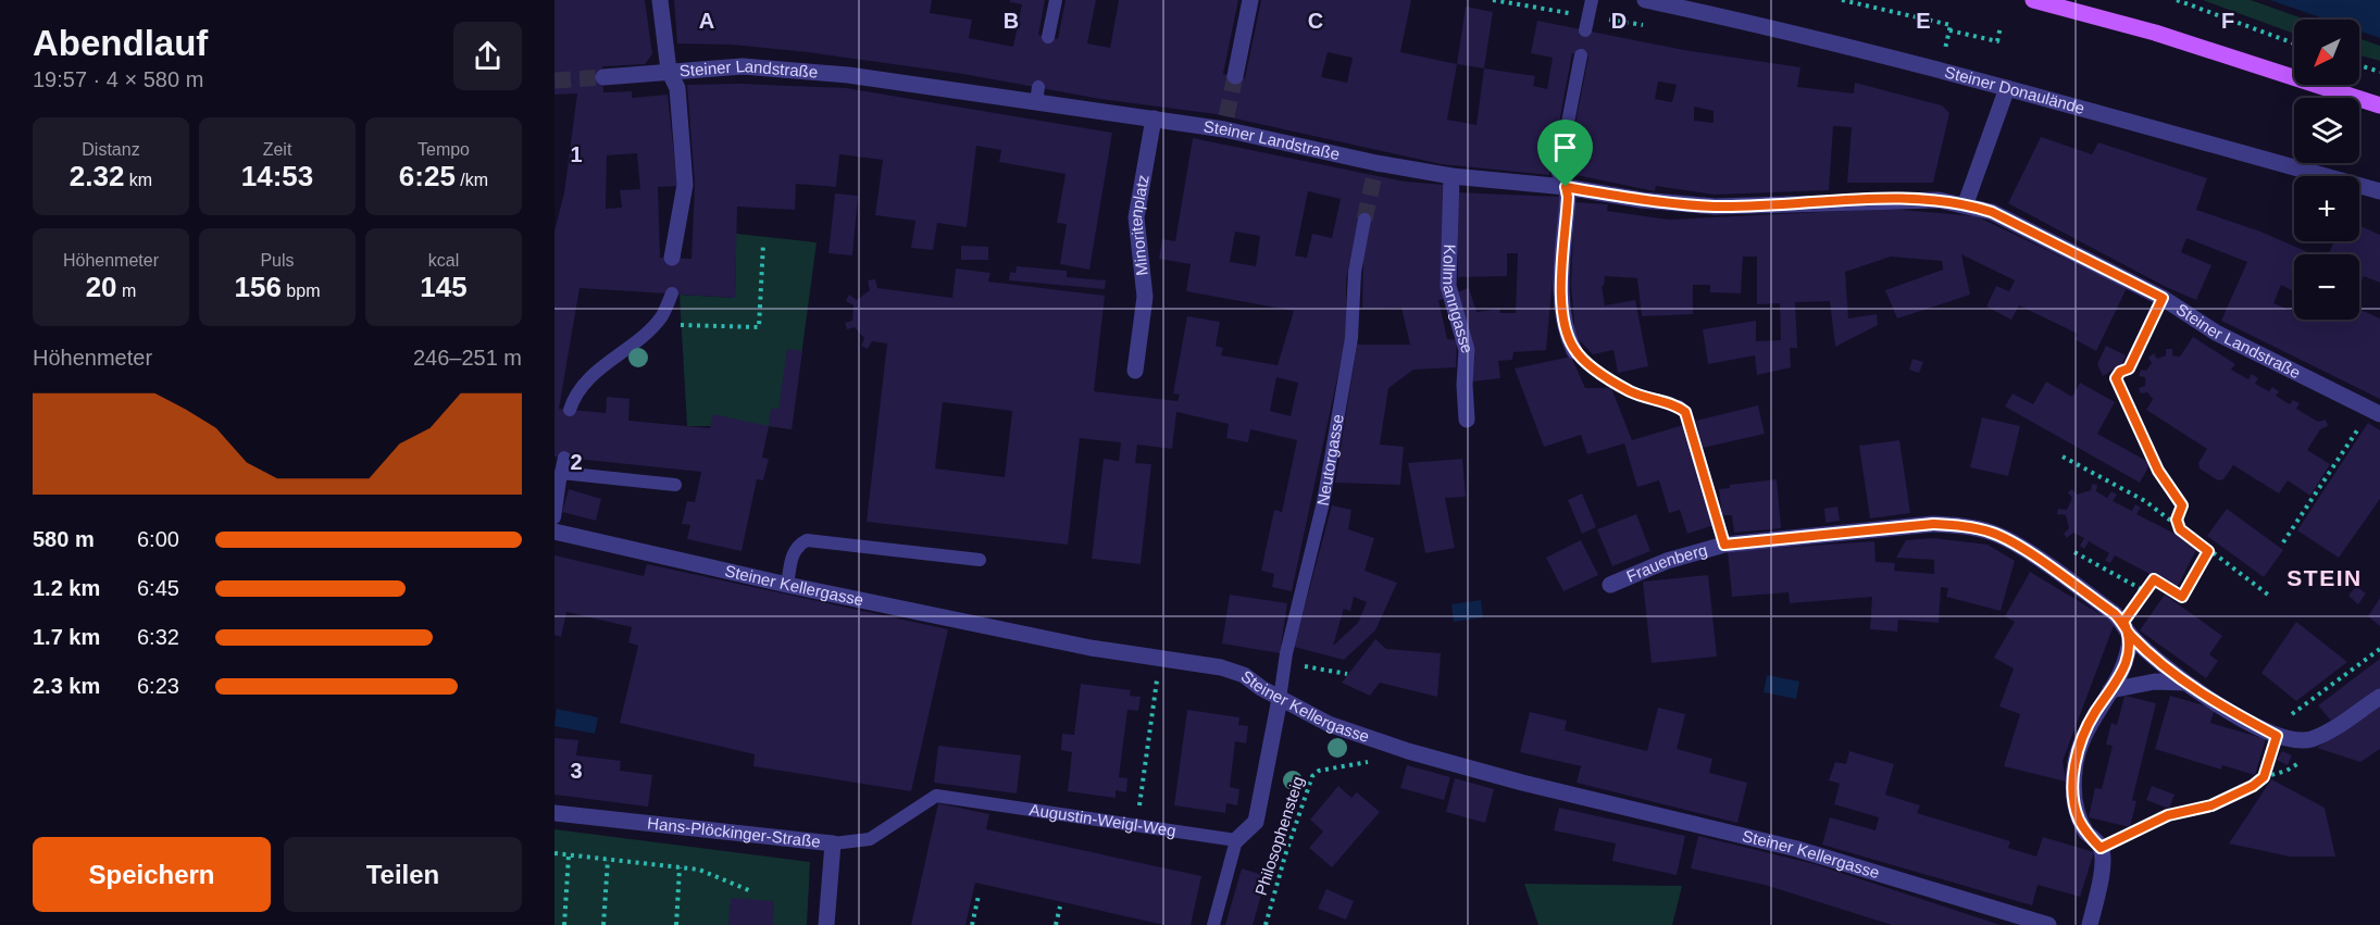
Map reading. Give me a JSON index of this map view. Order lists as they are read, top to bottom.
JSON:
{
  "streets": {
    "street": [
      "Steiner Landstraße",
      "Steiner Donaulände",
      "Minoritenplatz",
      "Kollmanngasse",
      "Frauenberg",
      "Steiner Kellergasse",
      "Hans-Plöckinger-Straße"
    ],
    "lane": ["Neutorgasse", "Augustin-Weigl-Weg"],
    "path": ["Philosophensteig"]
  },
  "crossings": [
    ["Steiner Landstraße", "Minoritenplatz"],
    ["Steiner Landstraße", "Kollmanngasse"],
    ["Neutorgasse", "Steiner Kellergasse"],
    ["Steiner Kellergasse", "Philosophensteig"],
    ["Augustin-Weigl-Weg", "Hans-Plöckinger-Straße"]
  ],
  "districts": ["STEIN"],
  "north": "bottom left",
  "page": {
    "heading": ["Abendlauf", "19:57 · 4 × 580 m"],
    "map_buttons": ["+", "−"],
    "stats": [
      ["Distanz", "2.32 km"],
      ["Zeit", "14:53"],
      ["Tempo", "6:25 /km"],
      ["Höhenmeter", "20 m"],
      ["Puls", "156 bpm"],
      ["kcal", "145"]
    ],
    "chart": ["Höhenmeter", "246–251 m"],
    "list": [
      {
        "name": "580 m",
        "note": "6:00"
      },
      {
        "name": "1.2 km",
        "note": "6:45"
      },
      {
        "name": "1.7 km",
        "note": "6:32"
      },
      {
        "name": "2.3 km",
        "note": "6:23"
      }
    ],
    "buttons": ["Speichern", "Teilen"]
  },
  "grid": {
    "columns": [
      "A",
      "B",
      "C",
      "D",
      "E",
      "F"
    ],
    "rows": ["1", "2", "3"]
  }
}
